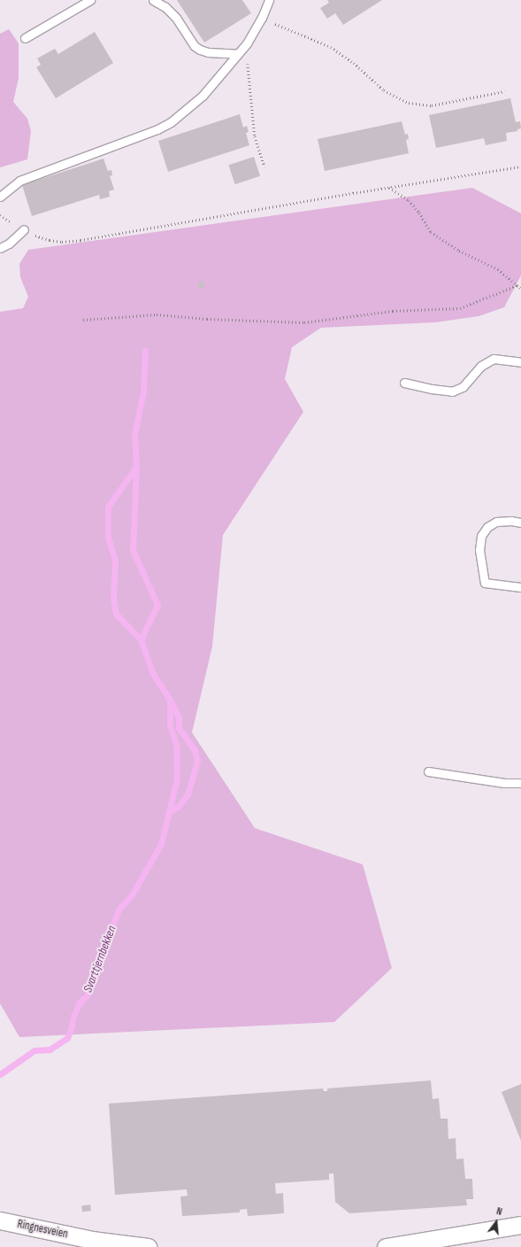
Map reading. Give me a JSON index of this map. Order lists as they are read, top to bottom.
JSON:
{
  "streets": {
    "street": ["Ringnesveien"]
  },
  "water": ["Svarttjernbekken"],
  "north": "top"
}
